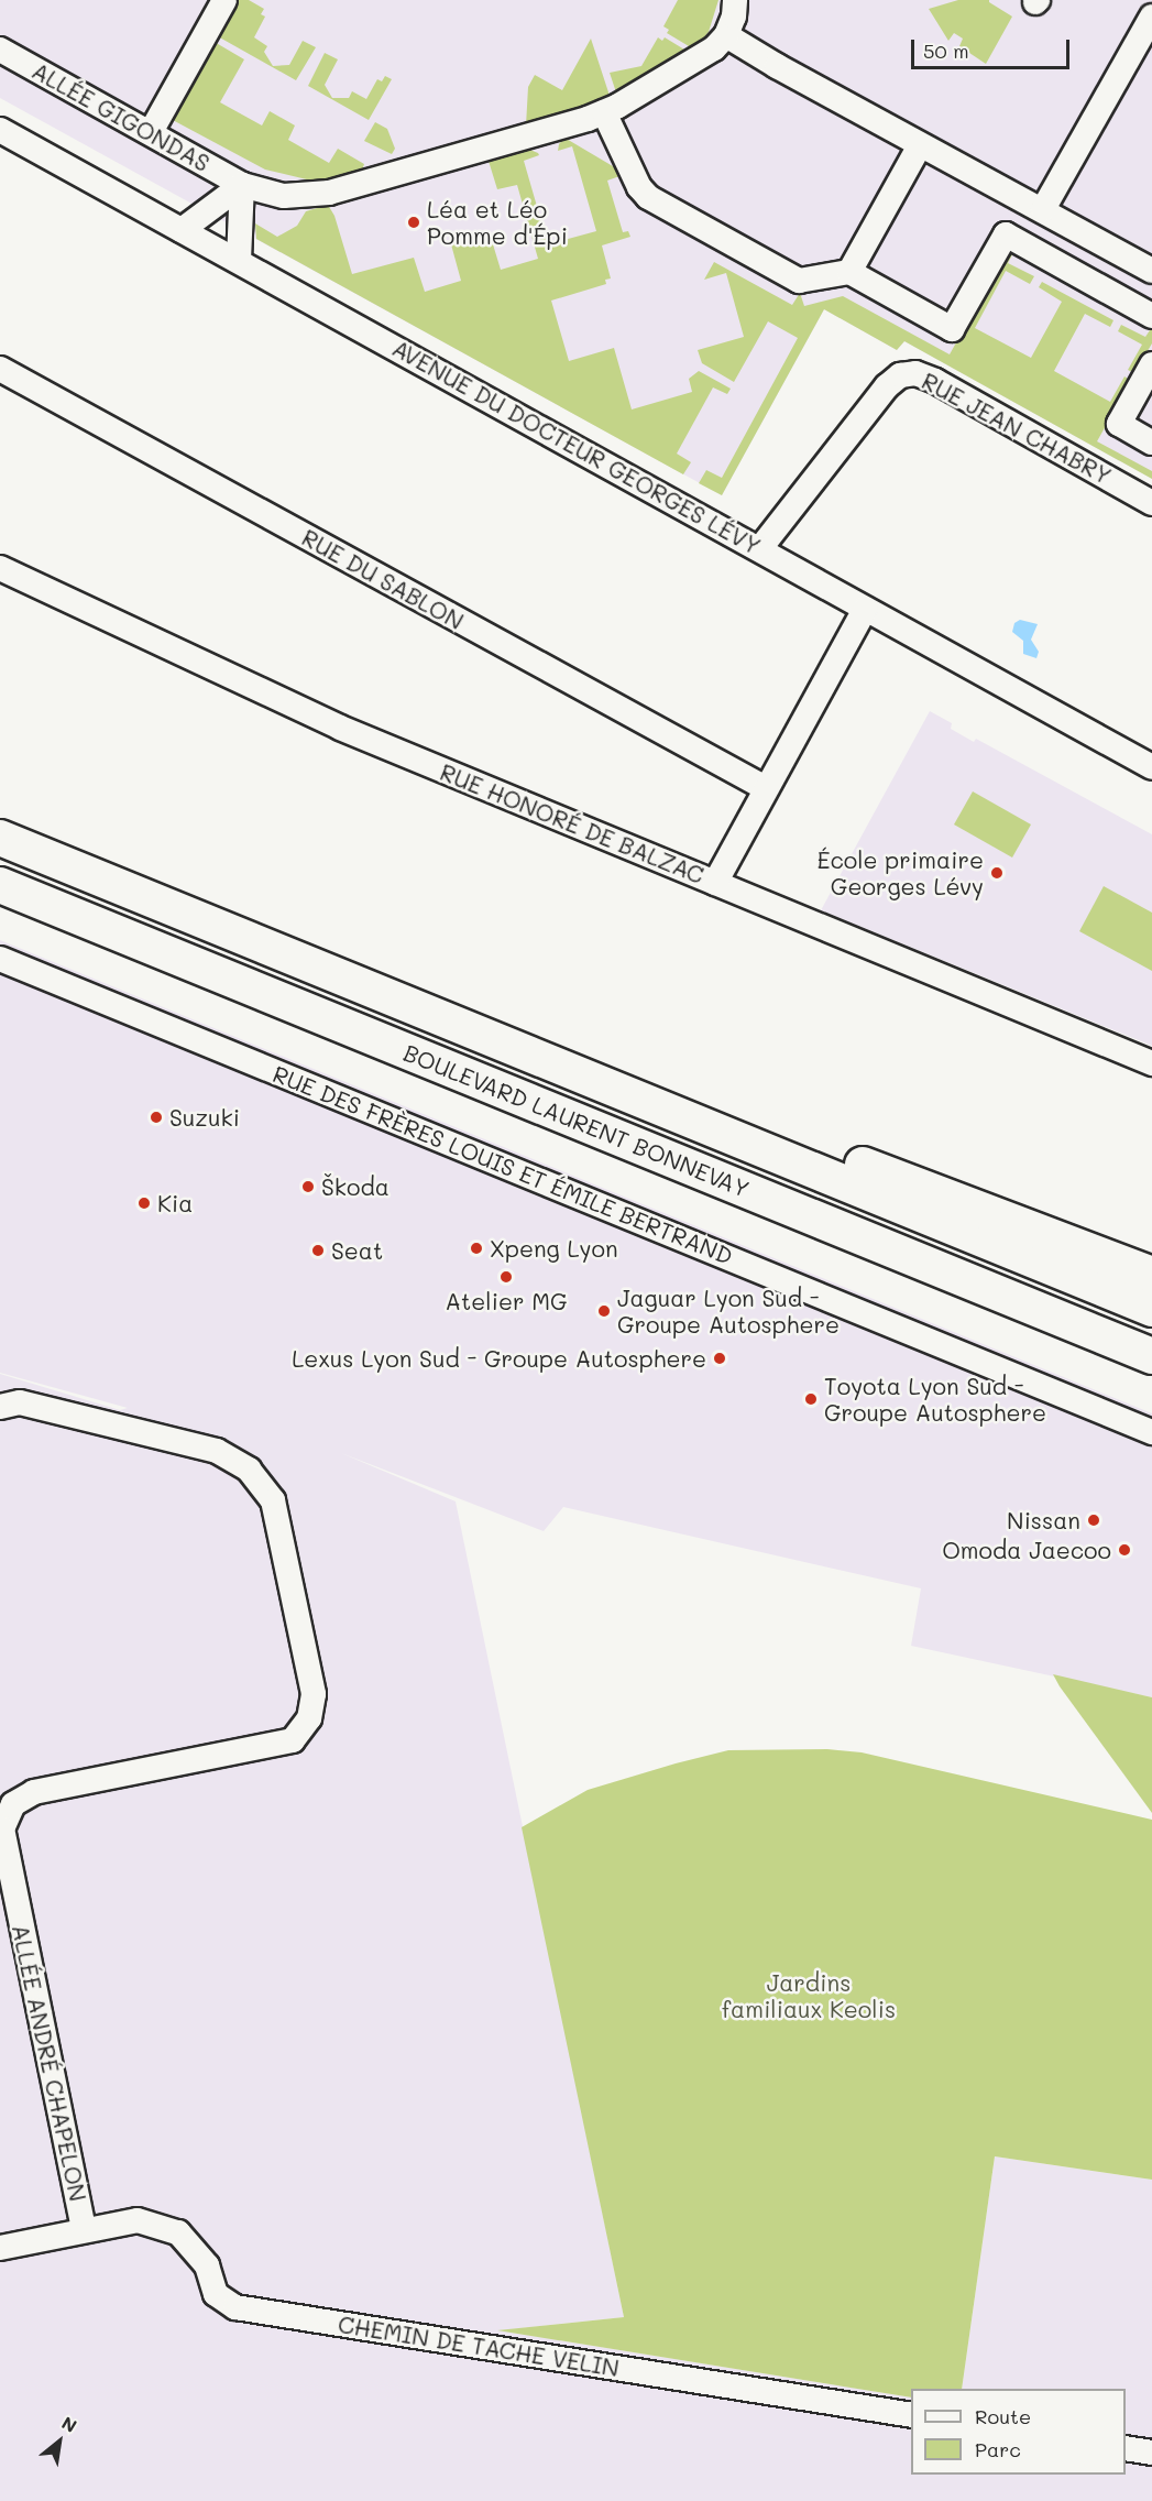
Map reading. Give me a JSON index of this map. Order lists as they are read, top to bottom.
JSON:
{
  "streets": {
    "highway": ["BOULEVARD LAURENT BONNEVAY"],
    "street": [
      "ALLÉE GIGONDAS",
      "RUE JEAN CHABRY",
      "AVENUE DU DOCTEUR GEORGES LÉVY",
      "RUE DU SABLON",
      "RUE HONORÉ DE BALZAC",
      "RUE DES FRÈRES LOUIS ET ÉMILE BERTRAND",
      "ALLÉE ANDRÉ CHAPELON",
      "CHEMIN DE TACHE VELIN"
    ]
  },
  "crossings": [
    ["RUE JEAN CHABRY", "AVENUE DU DOCTEUR GEORGES LÉVY"],
    ["ALLÉE ANDRÉ CHAPELON", "CHEMIN DE TACHE VELIN"]
  ],
  "parks": ["Jardins familiaux Keolis"],
  "places": [
    "Léa et Léo Pomme d'Épi",
    "École primaire Georges Lévy",
    "Suzuki",
    "Škoda",
    "Kia",
    "Xpeng Lyon",
    "Seat",
    "Atelier MG",
    "Jaguar Lyon Sud - Groupe Autosphere",
    "Lexus Lyon Sud - Groupe Autosphere",
    "Toyota Lyon Sud - Groupe Autosphere",
    "Nissan",
    "Omoda Jaecoo"
  ],
  "legend": ["Route", "Parc"],
  "scale_bar": "50 m",
  "north": "top right"
}
